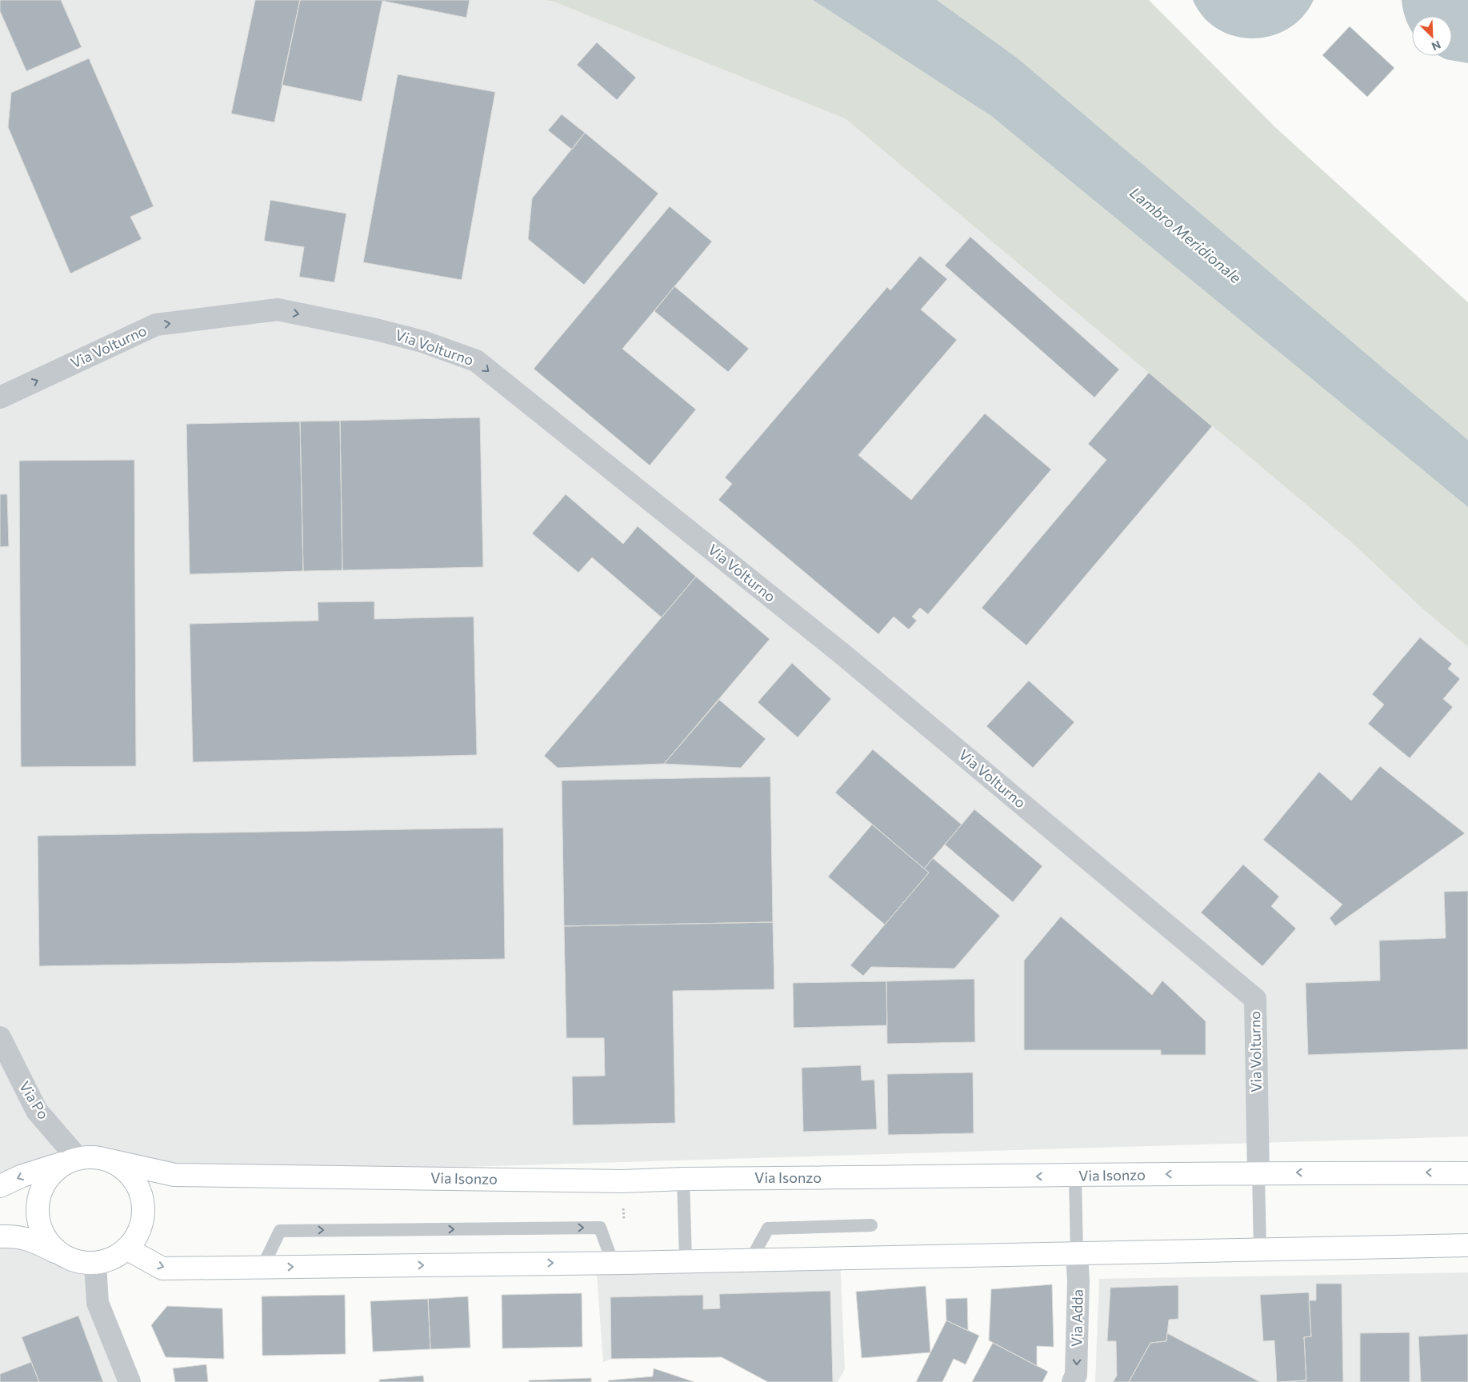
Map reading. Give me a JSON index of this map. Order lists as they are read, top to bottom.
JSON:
{
  "streets": {
    "main road": ["Via Isonzo"],
    "street": ["Via Volturno", "Via Po", "Via Adda"]
  },
  "crossings": [
    ["Via Volturno", "Via Isonzo"],
    ["Via Po", "Via Isonzo"]
  ],
  "one_way": ["Via Volturno", "Via Adda"],
  "water": ["Lambro Meridionale"],
  "north": "bottom right"
}
